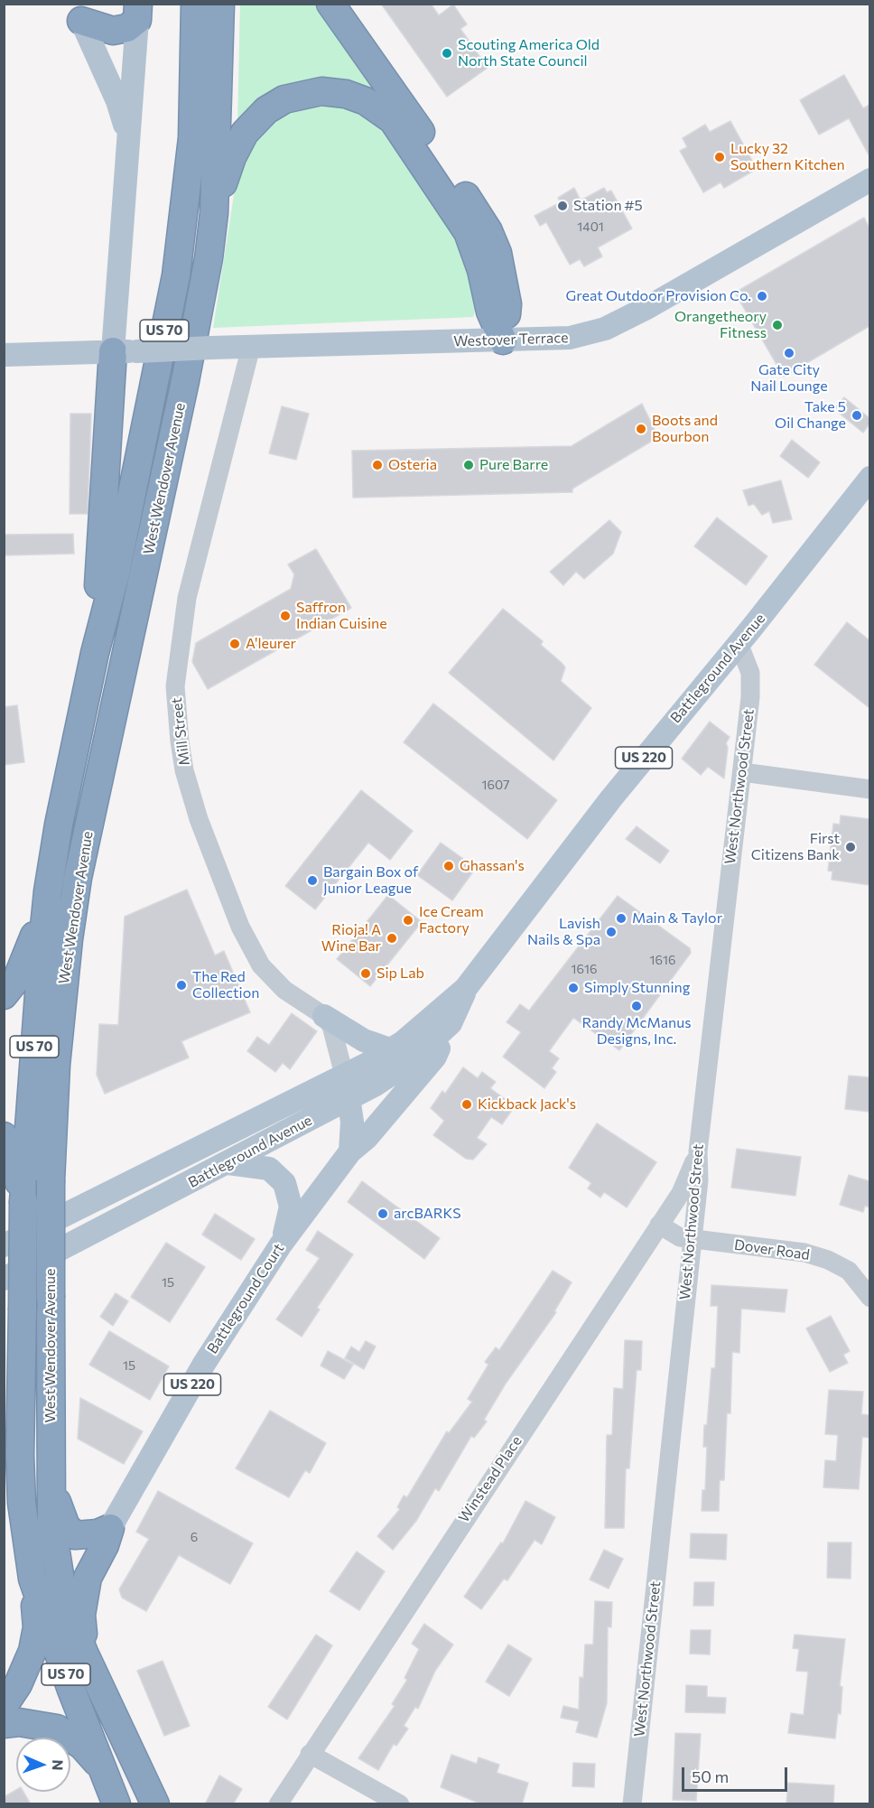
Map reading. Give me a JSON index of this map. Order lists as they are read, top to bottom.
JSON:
{
  "streets": {
    "highway": ["US 70", "West Wendover Avenue", "US 220"],
    "main road": ["Westover Terrace", "Battleground Avenue", "Battleground Court"],
    "street": [
      "Mill Street",
      "West Northwood Street",
      "Dover Road",
      "Winstead Place"
    ]
  },
  "crossings": [
    ["Westover Terrace", "Mill Street"],
    ["West Wendover Avenue", "US 220"],
    ["Battleground Avenue", "Mill Street"],
    ["Battleground Avenue", "US 220"],
    ["Battleground Avenue", "West Northwood Street"],
    ["US 220", "Battleground Court"],
    ["West Northwood Street", "Dover Road"],
    ["West Northwood Street", "Winstead Place"],
    ["Dover Road", "Winstead Place"]
  ],
  "places": [
    "Scouting America Old North State Council",
    "Lucky 32 Southern Kitchen",
    "Station #5",
    "Great Outdoor Provision Co.",
    "Orangetheory Fitness",
    "Gate City Nail Lounge",
    "Take 5 Oil Change",
    "Boots and Bourbon",
    "Osteria",
    "Pure Barre",
    "Saffron Indian Cuisine",
    "A'leurer",
    "First Citizens Bank",
    "Ghassan's",
    "Bargain Box of Junior League",
    "Main & Taylor",
    "Ice Cream Factory",
    "Lavish Nails & Spa",
    "Rioja! A Wine Bar",
    "Sip Lab",
    "The Red Collection",
    "Simply Stunning",
    "Randy McManus Designs, Inc.",
    "Kickback Jack's",
    "arcBARKS"
  ],
  "house_numbers": [
    "1401",
    "1607",
    "1616",
    "1616",
    "15",
    "15",
    "6"
  ],
  "scale_bar": "50 m",
  "north": "right"
}
